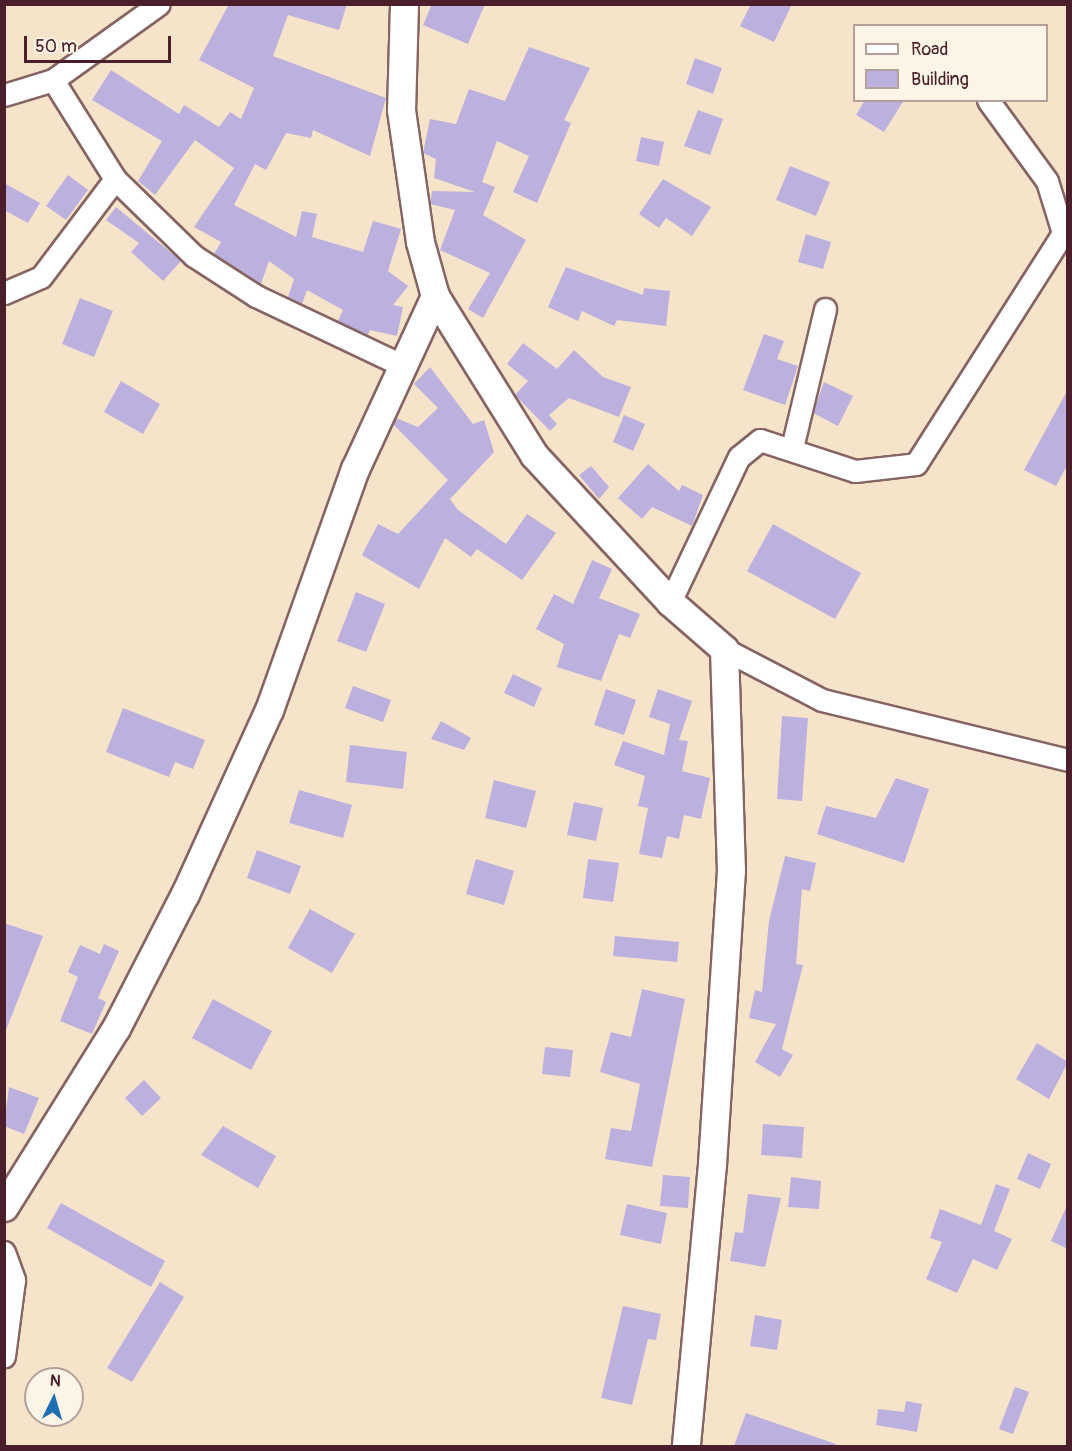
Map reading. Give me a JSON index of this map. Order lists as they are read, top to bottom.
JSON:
{
  "legend": ["Road", "Building"],
  "scale_bar": "50 m",
  "north": "top"
}
